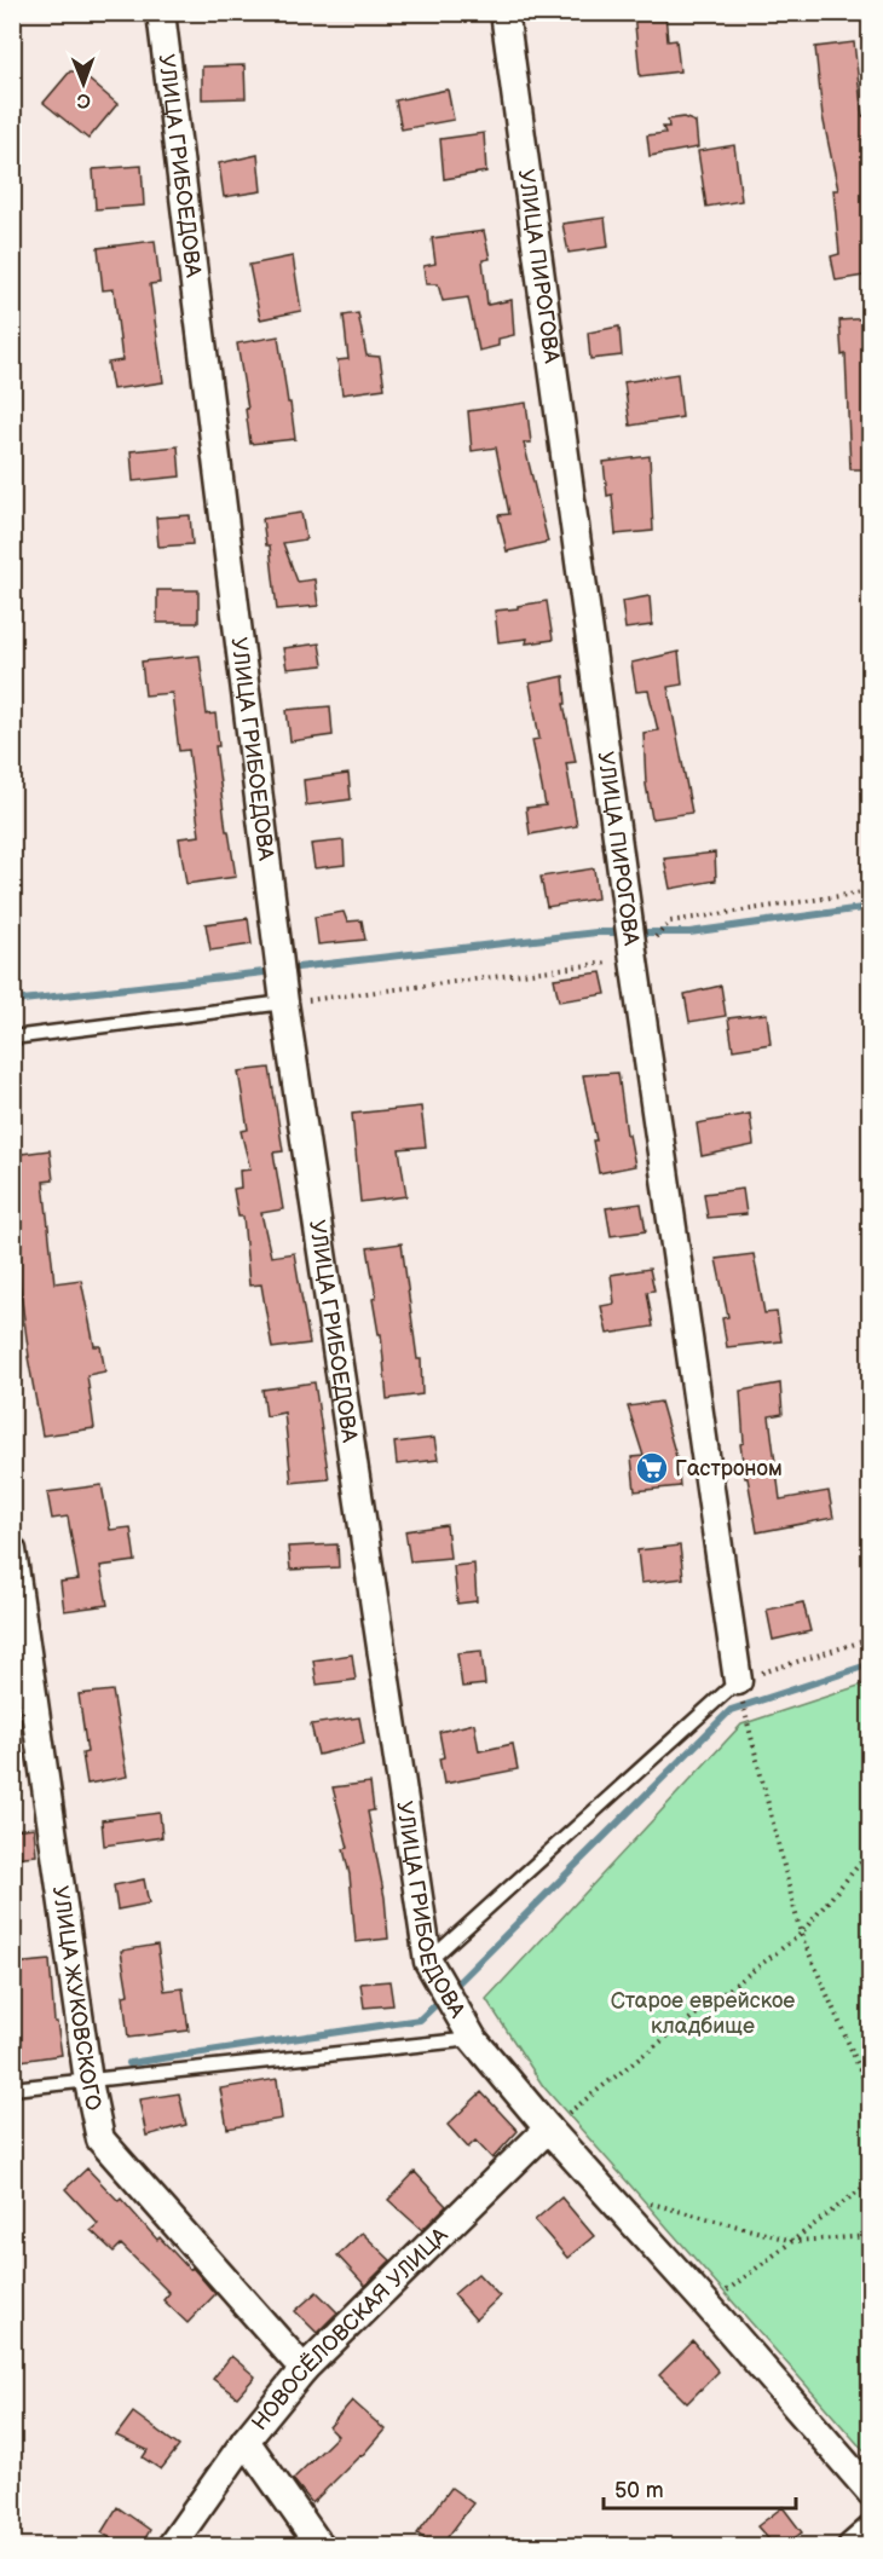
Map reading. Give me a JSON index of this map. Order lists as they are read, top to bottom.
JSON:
{
  "streets": {
    "street": [
      "УЛИЦА ГРИБОЕДОВА",
      "УЛИЦА ПИРОГОВА",
      "УЛИЦА ЖУКОВСКОГО",
      "НОВОСЁЛОВСКАЯ УЛИЦА"
    ]
  },
  "crossings": [
    ["УЛИЦА ГРИБОЕДОВА", "НОВОСЁЛОВСКАЯ УЛИЦА"],
    ["УЛИЦА ЖУКОВСКОГО", "НОВОСЁЛОВСКАЯ УЛИЦА"]
  ],
  "parks": ["Старое еврейское кладбище"],
  "places": {
    "supermarket": ["Гастроном"]
  },
  "scale_bar": "50 m",
  "north": "bottom"
}
